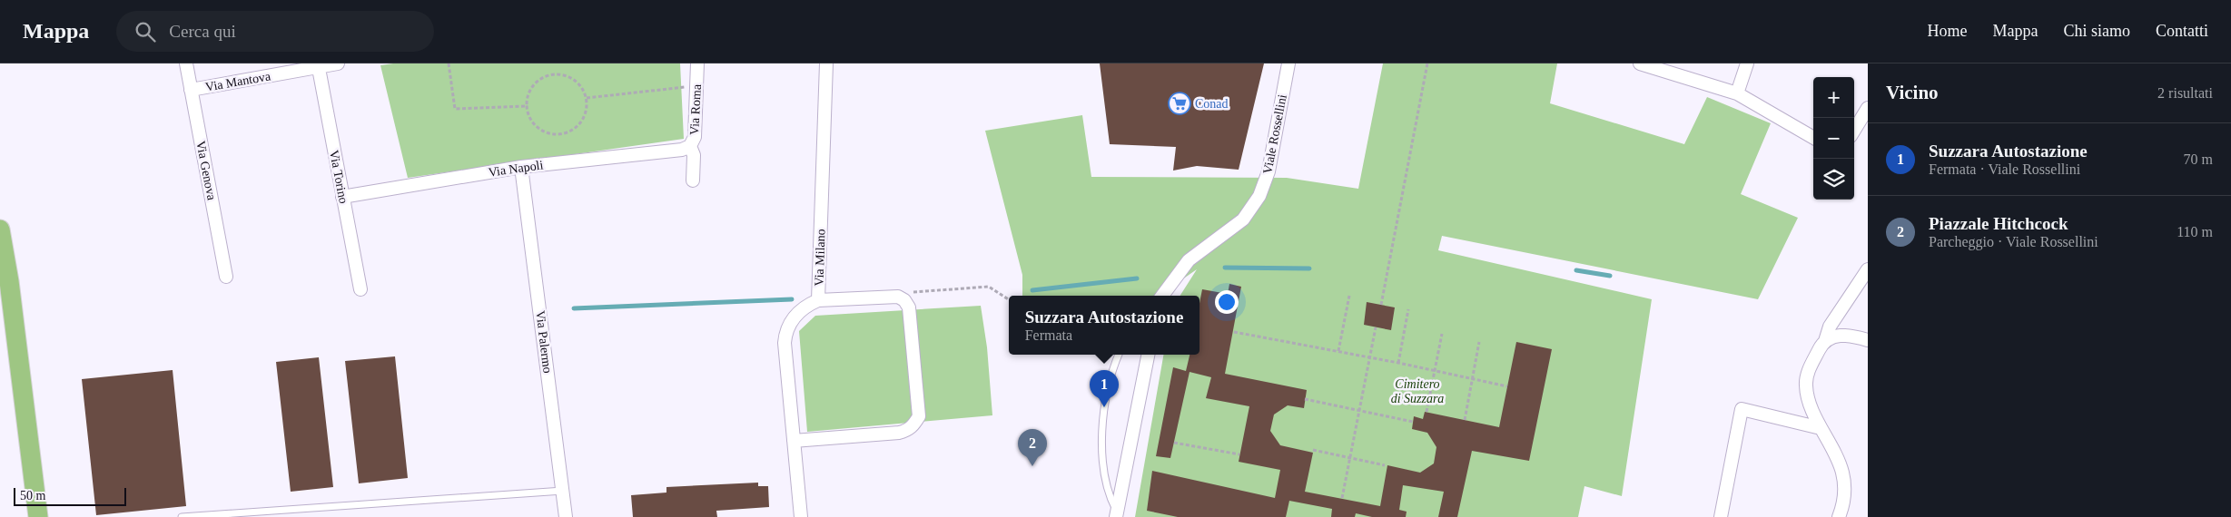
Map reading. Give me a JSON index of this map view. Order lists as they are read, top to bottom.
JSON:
{
  "streets": {
    "street": [
      "Via Mantova",
      "Via Roma",
      "Viale Rossellini",
      "Via Napoli",
      "Via Genova",
      "Via Torino",
      "Via Milano",
      "Via Palermo"
    ]
  },
  "crossings": [
    ["Via Mantova", "Via Genova"],
    ["Via Mantova", "Via Torino"],
    ["Via Roma", "Via Napoli"],
    ["Via Napoli", "Via Torino"],
    ["Via Napoli", "Via Palermo"]
  ],
  "parks": ["Cimitero di Suzzara"],
  "places": {
    "supermarket": ["Conad"]
  },
  "scale_bar": "50 m",
  "page": {
    "header": "Mappa",
    "search": "Cerca qui",
    "nav": [
      "Home",
      "Mappa",
      "Chi siamo",
      "Contatti"
    ],
    "heading": ["Vicino", "2 risultati"],
    "map_buttons": ["+", "−"],
    "list": [
      {
        "mark": "1",
        "name": "Suzzara Autostazione",
        "note": "Fermata · Viale Rossellini",
        "value": "70 m"
      },
      {
        "mark": "2",
        "name": "Piazzale Hitchcock",
        "note": "Parcheggio · Viale Rossellini",
        "value": "110 m"
      }
    ],
    "popup": ["Suzzara Autostazione", "Fermata"],
    "pins": ["1", "2"],
    "scale": "50 m"
  }
}
